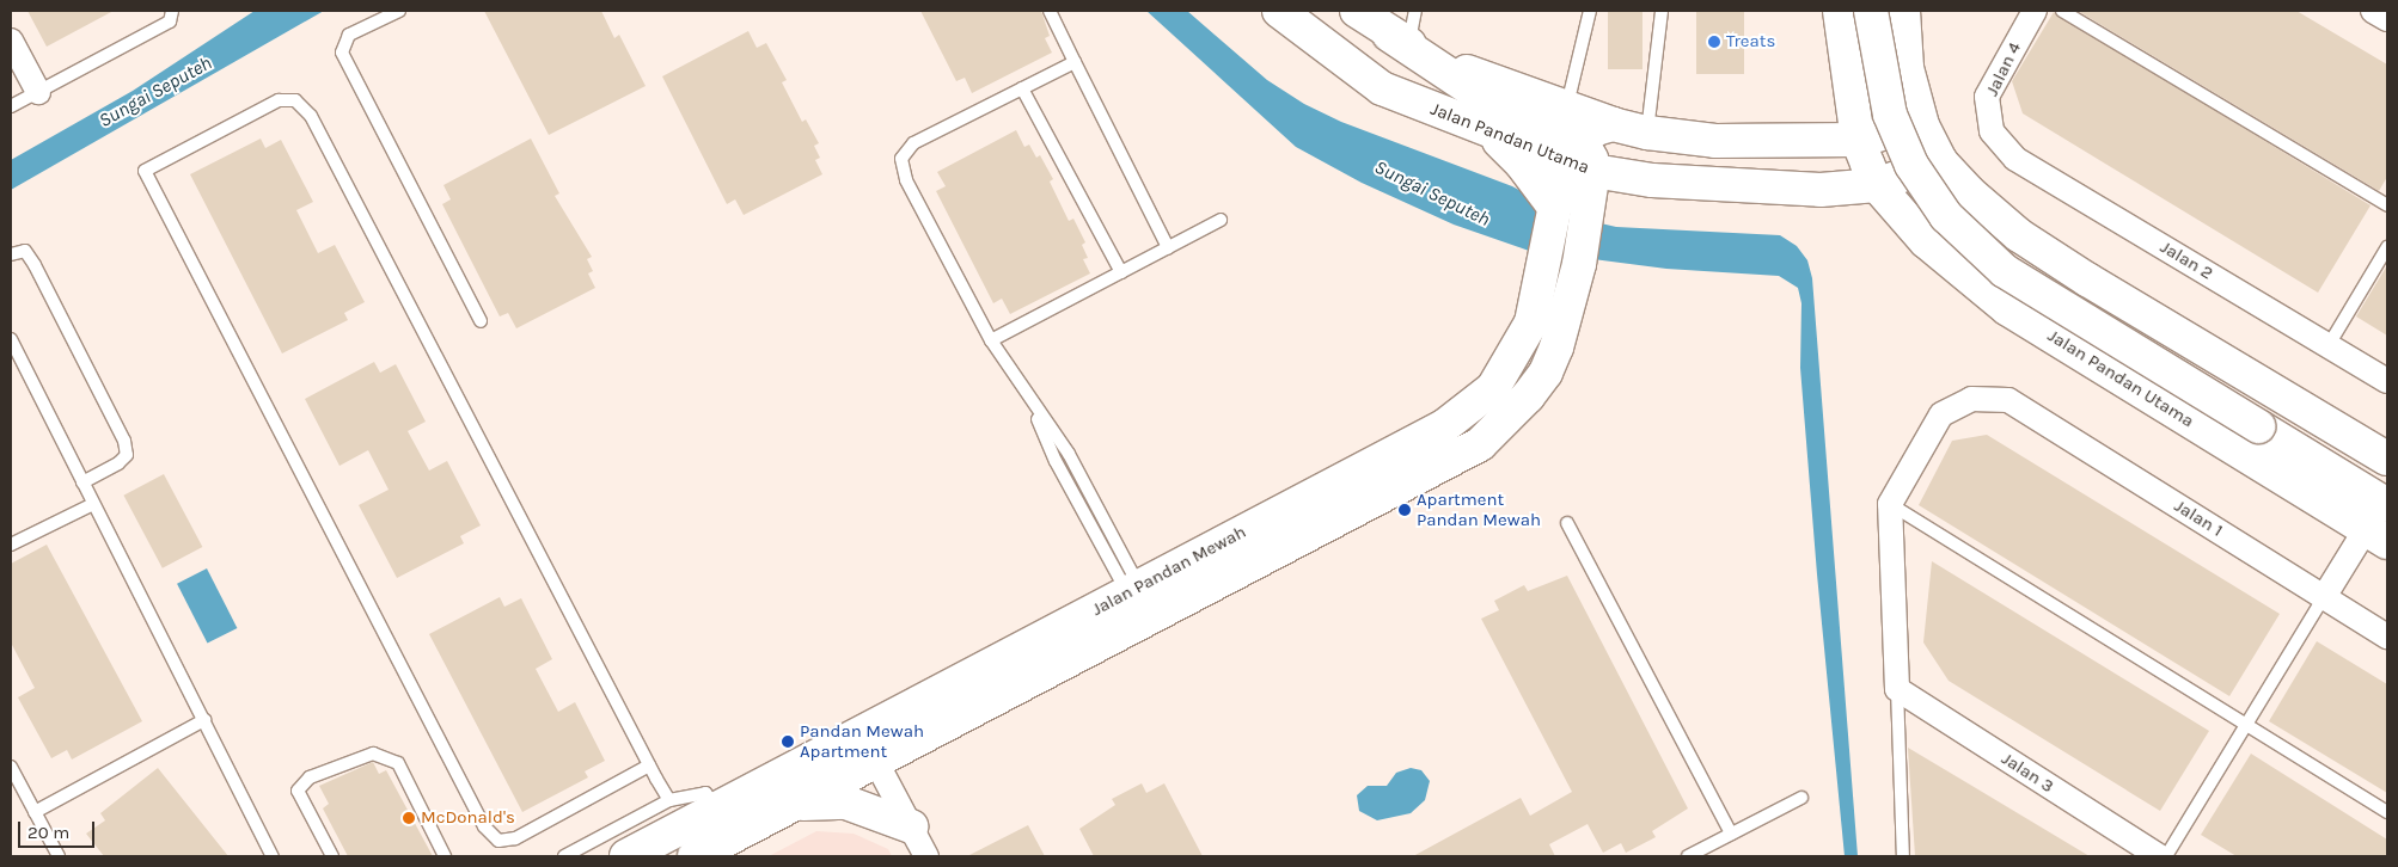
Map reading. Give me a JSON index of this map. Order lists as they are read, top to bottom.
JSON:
{
  "streets": {
    "main road": ["Jalan Pandan Utama", "Jalan Pandan Mewah"],
    "street": [
      "Jalan 4",
      "Jalan 2",
      "Jalan 1",
      "Jalan 3"
    ]
  },
  "crossings": [
    ["Jalan 4", "Jalan 2"],
    ["Jalan Pandan Utama", "Jalan Pandan Mewah"]
  ],
  "water": ["Sungai Seputeh"],
  "places": [
    "Treats",
    "Apartment Pandan Mewah",
    "Pandan Mewah Apartment",
    "McDonald's"
  ],
  "scale_bar": "20 m"
}
